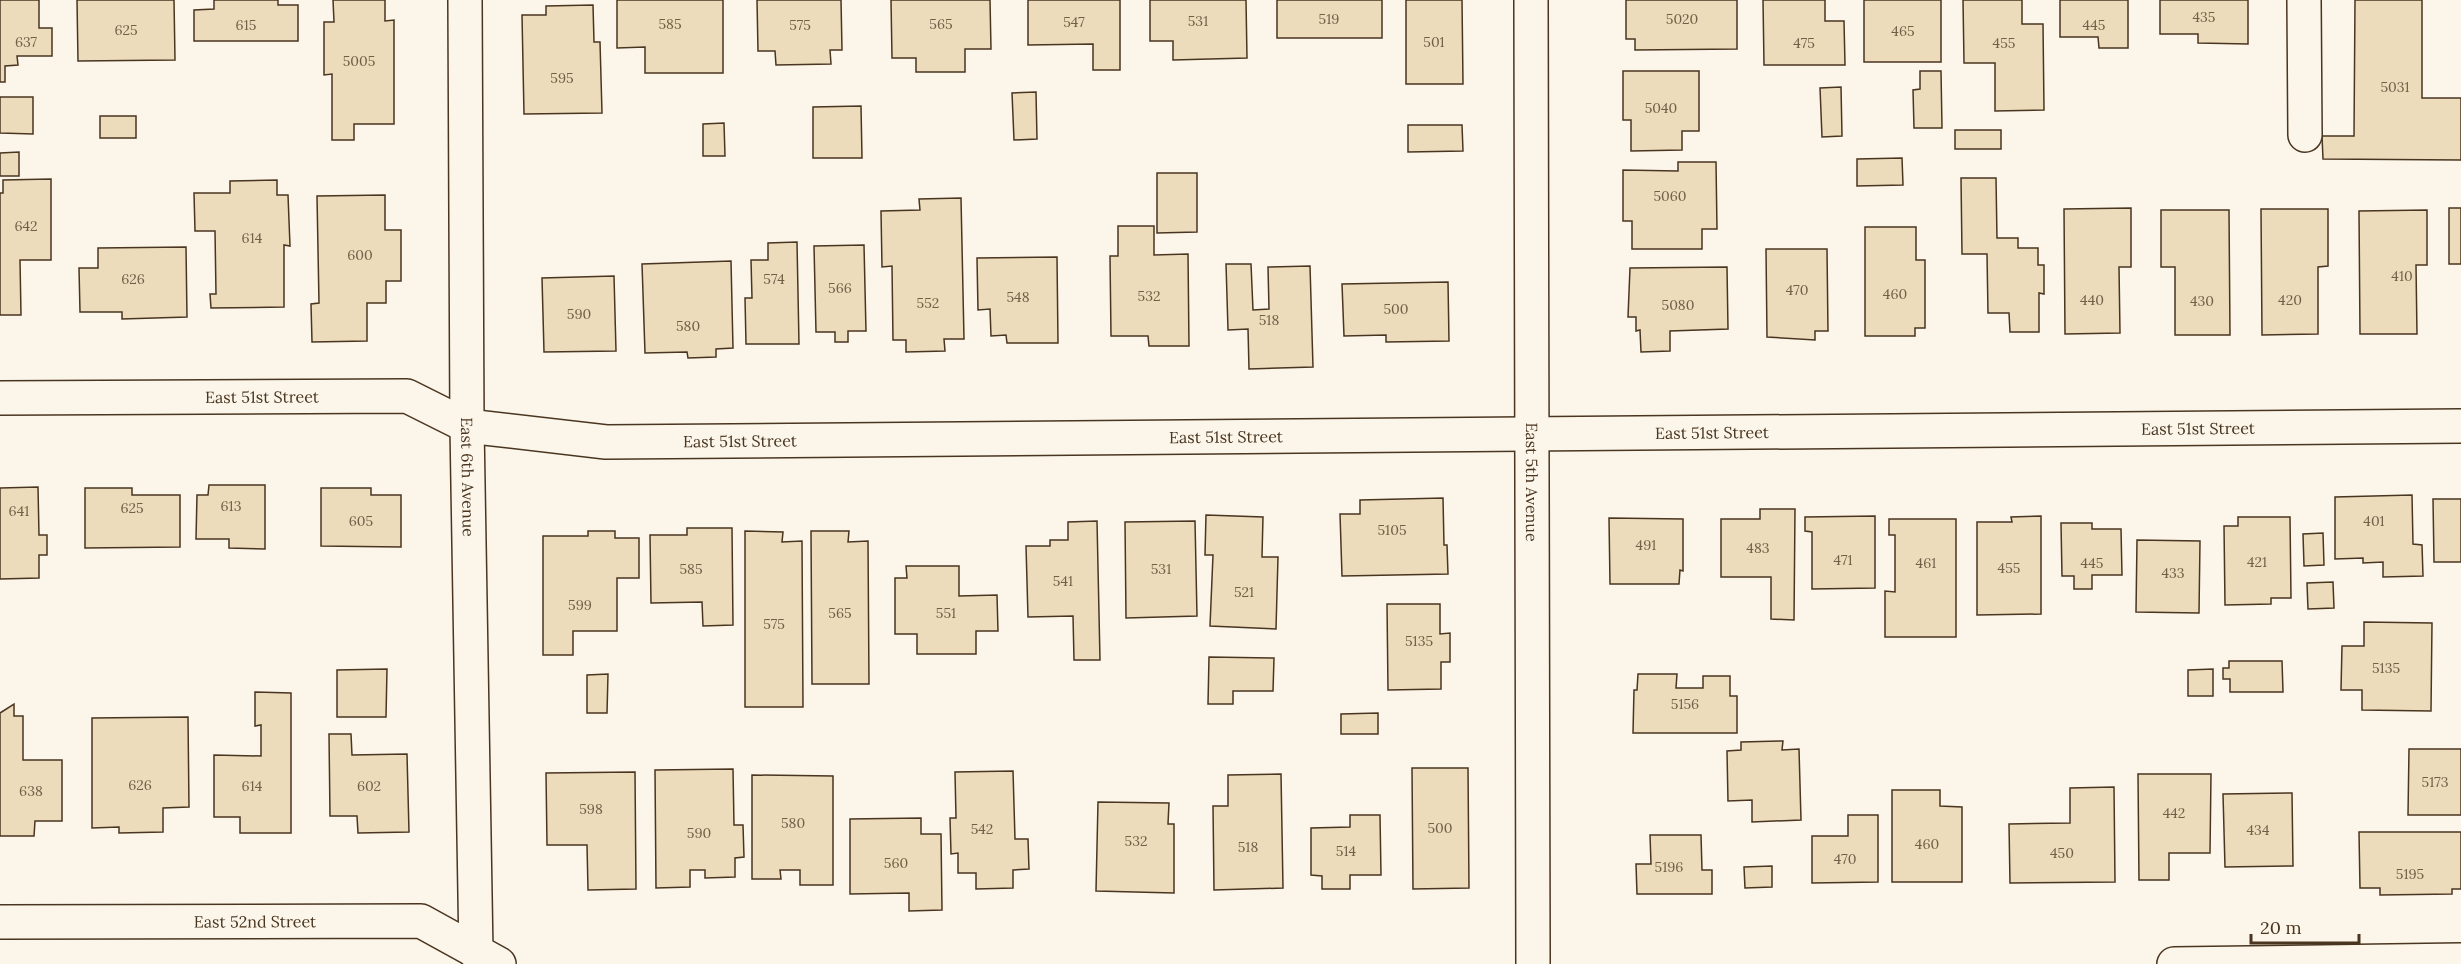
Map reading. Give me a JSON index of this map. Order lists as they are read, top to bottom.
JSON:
{
  "streets": {
    "street": [
      "East 51st Street",
      "East 6th Avenue",
      "East 5th Avenue",
      "East 52nd Street"
    ]
  },
  "crossings": [
    ["East 51st Street", "East 6th Avenue"],
    ["East 51st Street", "East 5th Avenue"],
    ["East 6th Avenue", "East 52nd Street"]
  ],
  "house_numbers": [
    "435",
    "519",
    "5020",
    "531",
    "547",
    "585",
    "565",
    "615",
    "575",
    "445",
    "625",
    "465",
    "637",
    "501",
    "475",
    "455",
    "5005",
    "595",
    "5031",
    "5040",
    "5060",
    "642",
    "614",
    "600",
    "410",
    "626",
    "574",
    "566",
    "470",
    "460",
    "532",
    "548",
    "440",
    "420",
    "430",
    "552",
    "5080",
    "500",
    "590",
    "518",
    "580",
    "613",
    "625",
    "641",
    "605",
    "401",
    "5105",
    "491",
    "483",
    "471",
    "421",
    "461",
    "445",
    "455",
    "585",
    "531",
    "433",
    "541",
    "521",
    "599",
    "565",
    "551",
    "575",
    "5135",
    "5135",
    "5156",
    "5173",
    "626",
    "614",
    "602",
    "638",
    "598",
    "442",
    "580",
    "500",
    "542",
    "434",
    "590",
    "532",
    "460",
    "518",
    "514",
    "450",
    "470",
    "560",
    "5196",
    "5195"
  ],
  "scale_bar": "20 m"
}
